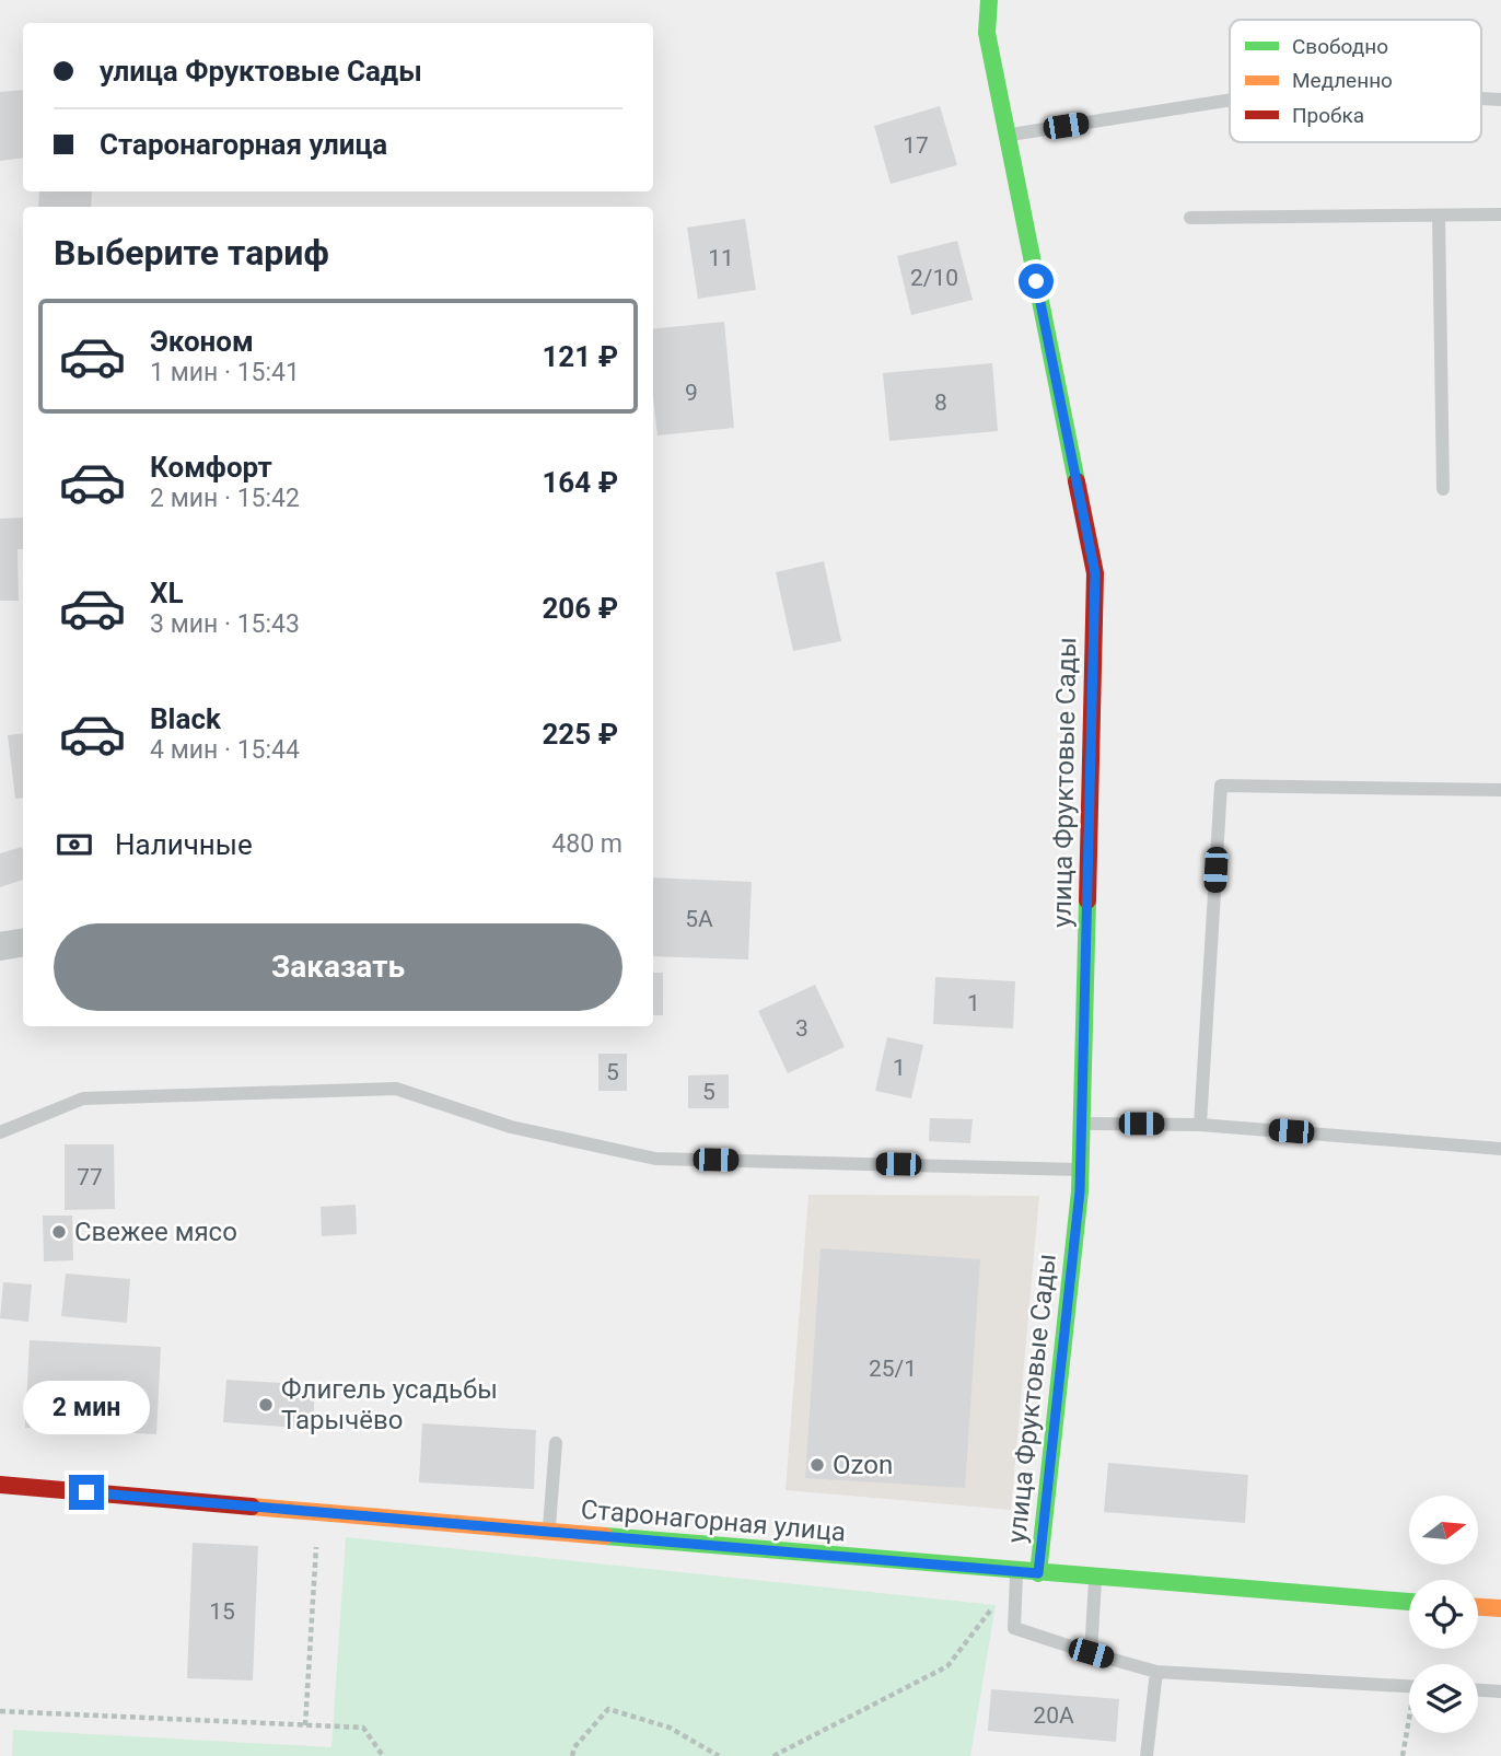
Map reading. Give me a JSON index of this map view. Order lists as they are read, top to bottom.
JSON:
{
  "streets": {
    "street": ["улица Фруктовые Сады", "Старонагорная улица"]
  },
  "crossings": [
    ["улица Фруктовые Сады", "Старонагорная улица"]
  ],
  "places": ["Свежее мясо", "Флигель усадьбы Тарычёво", "Ozon"],
  "house_numbers": [
    "17",
    "11",
    "2/10",
    "9",
    "8",
    "5А",
    "1",
    "3",
    "1",
    "5",
    "5",
    "77",
    "25/1",
    "15",
    "20А"
  ],
  "legend": ["Свободно", "Медленно", "Пробка"],
  "north": "right",
  "page": {
    "banner": ["улица Фруктовые Сады", "Старонагорная улица"],
    "heading": "Выберите тариф",
    "list": [
      {
        "name": "Эконом",
        "note": "1 мин · 15:41",
        "value": "121 ₽"
      },
      {
        "name": "Комфорт",
        "note": "2 мин · 15:42",
        "value": "164 ₽"
      },
      {
        "name": "XL",
        "note": "3 мин · 15:43",
        "value": "206 ₽"
      },
      {
        "name": "Black",
        "note": "4 мин · 15:44",
        "value": "225 ₽"
      }
    ],
    "pay": ["Наличные", "480 m"],
    "buttons": "Заказать",
    "bubble": "2 мин"
  }
}
